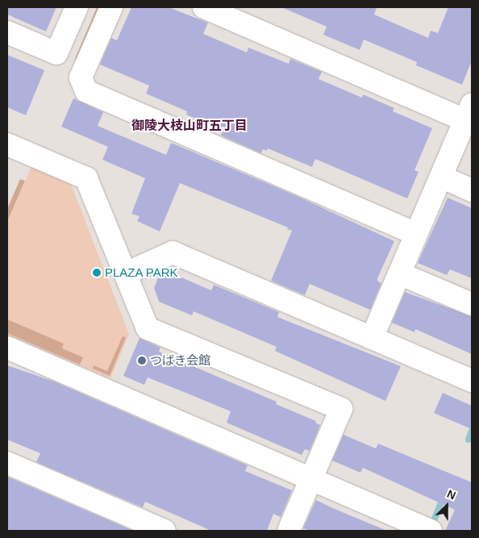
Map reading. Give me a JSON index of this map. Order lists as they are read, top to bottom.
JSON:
{
  "districts": ["御陵大枝山町五丁目"],
  "places": ["PLAZA PARK", "つばき会館"],
  "north": "top right"
}
